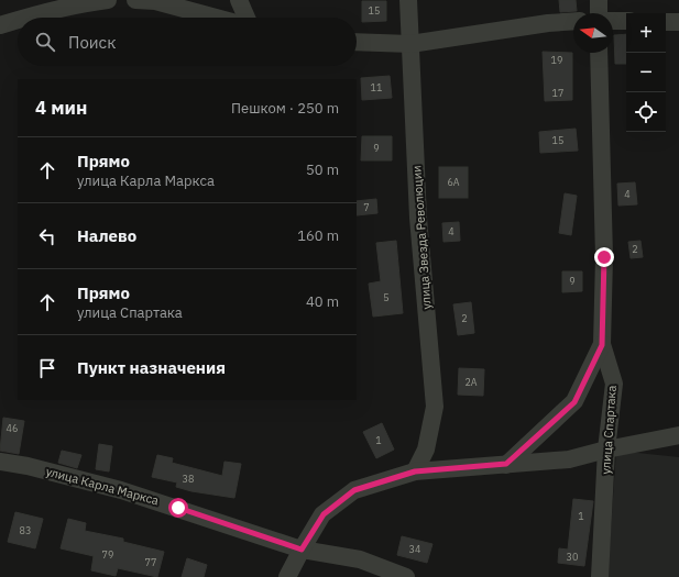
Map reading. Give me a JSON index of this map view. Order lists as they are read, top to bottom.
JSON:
{
  "streets": {
    "street": ["улица Звезда Революции", "улица Спартака", "улица Карла Маркса"]
  },
  "house_numbers": [
    "15",
    "19",
    "11",
    "17",
    "15",
    "9",
    "6А",
    "4",
    "7",
    "4",
    "2",
    "9",
    "5",
    "2",
    "2А",
    "46",
    "1",
    "38",
    "1",
    "83",
    "34",
    "79",
    "30",
    "77"
  ],
  "north": "left",
  "page": {
    "map_buttons": ["+", "−"],
    "search": "Поиск",
    "heading": ["4 мин", "Пешком · 250 m"],
    "list": [
      ["Прямо", "улица Карла Маркса", "50 m"],
      ["Налево", "160 m"],
      ["Прямо", "улица Спартака", "40 m"],
      "Пункт назначения"
    ]
  }
}
